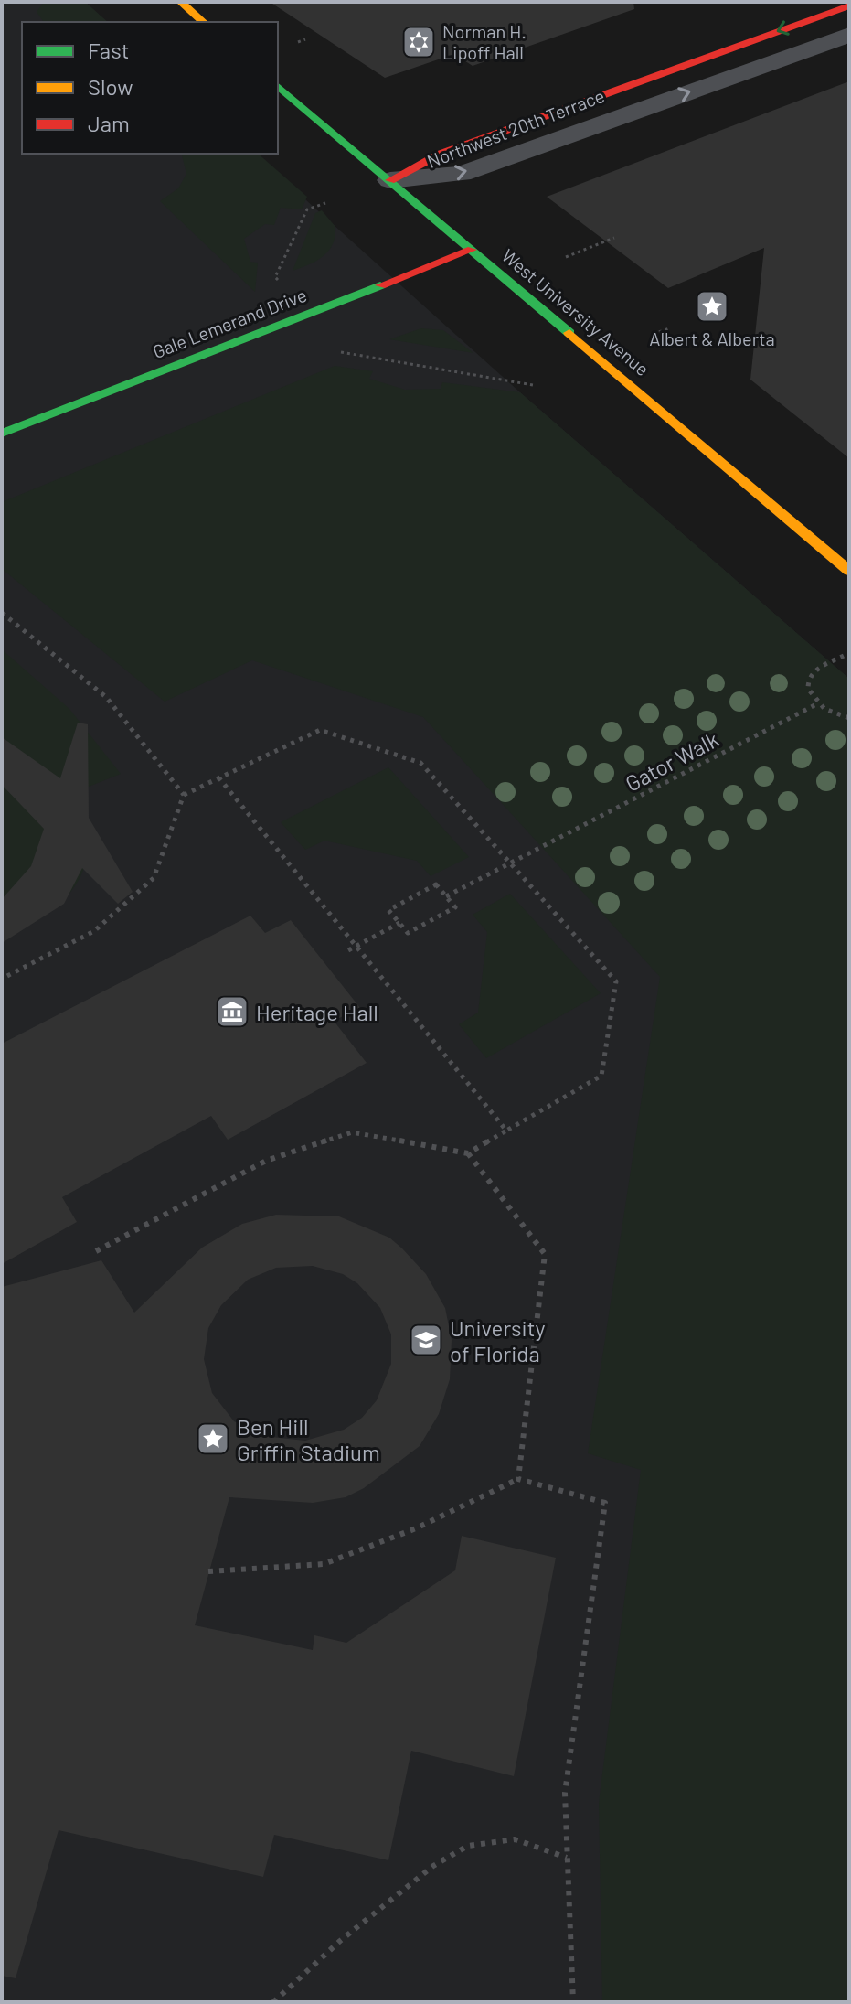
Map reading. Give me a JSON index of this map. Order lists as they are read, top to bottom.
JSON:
{
  "streets": {
    "street": ["Northwest 20th Terrace", "West University Avenue", "Gale Lemerand Drive"],
    "path": ["Gator Walk"]
  },
  "crossings": [
    ["Northwest 20th Terrace", "West University Avenue"],
    ["West University Avenue", "Gale Lemerand Drive"]
  ],
  "places": {
    "synagogue": ["Norman H. Lipoff Hall"],
    "place": ["Albert & Alberta", "Ben Hill Griffin Stadium"],
    "museum": ["Heritage Hall"],
    "school or university": ["University of Florida"]
  },
  "legend": ["Fast", "Slow", "Jam"]
}
